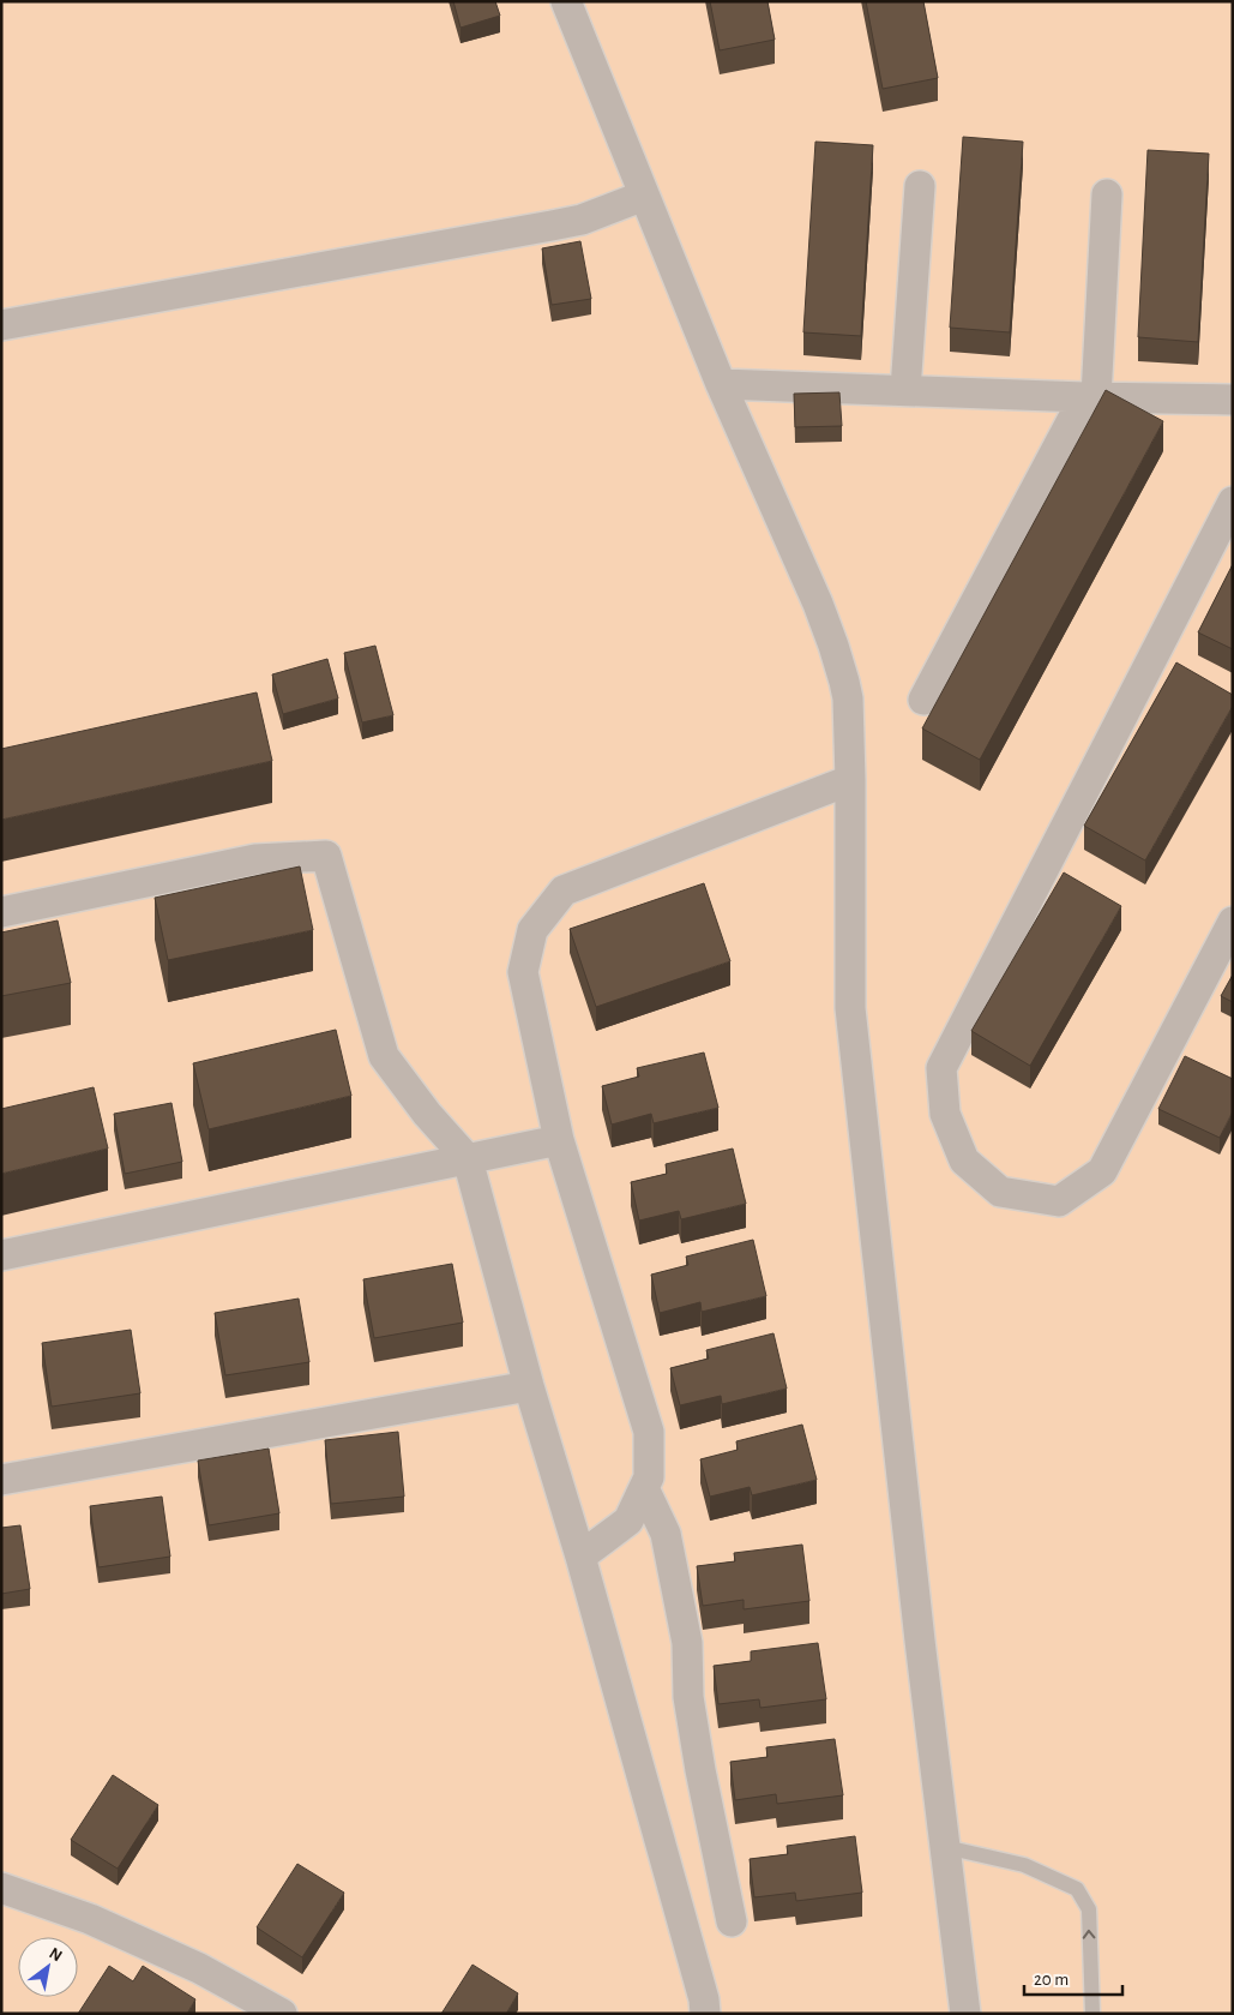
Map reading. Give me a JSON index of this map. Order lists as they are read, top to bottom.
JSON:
{
  "scale_bar": "20 m",
  "north": "top right"
}
